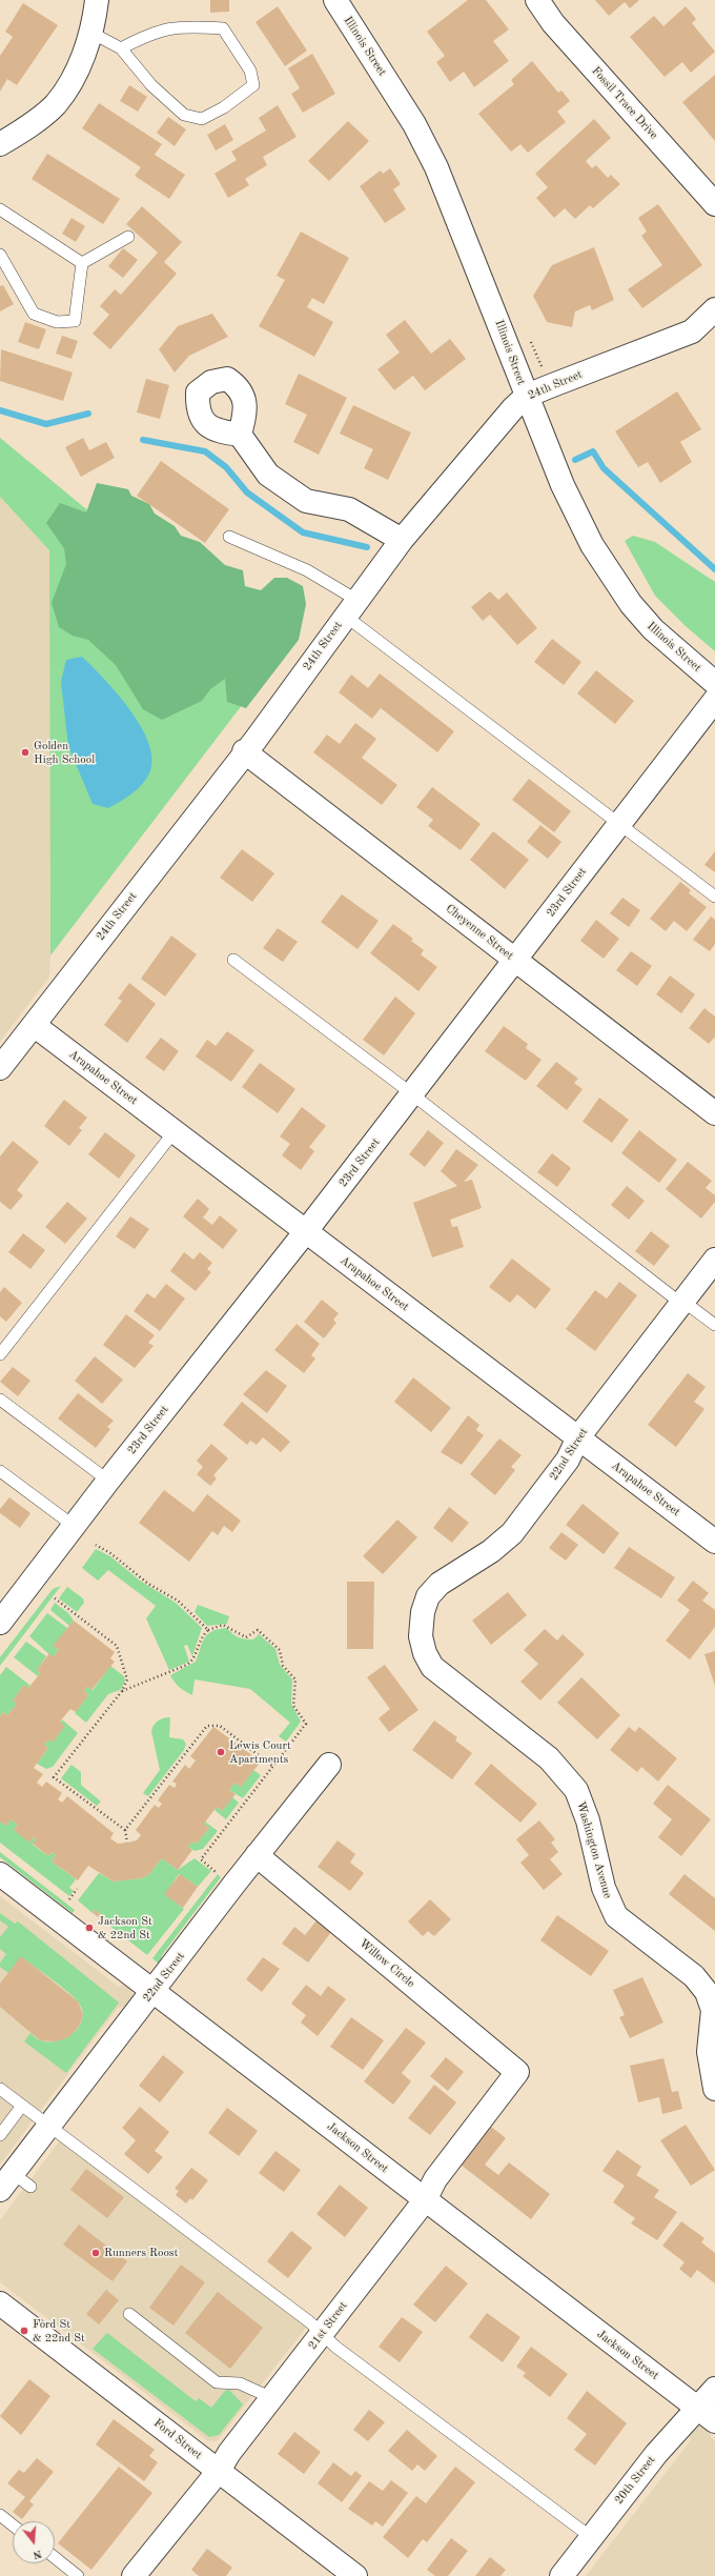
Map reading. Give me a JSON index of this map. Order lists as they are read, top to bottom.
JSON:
{
  "streets": {
    "street": [
      "Illinois Street",
      "Fossil Trace Drive",
      "24th Street",
      "23rd Street",
      "Cheyenne Street",
      "Arapahoe Street",
      "22nd Street",
      "Washington Avenue",
      "Willow Circle",
      "Jackson Street",
      "21st Street",
      "Ford Street",
      "20th Street"
    ]
  },
  "crossings": [
    ["Illinois Street", "24th Street"],
    ["24th Street", "Cheyenne Street"],
    ["24th Street", "Arapahoe Street"],
    ["23rd Street", "Cheyenne Street"],
    ["23rd Street", "Arapahoe Street"],
    ["Arapahoe Street", "22nd Street"],
    ["22nd Street", "Washington Avenue"],
    ["22nd Street", "Willow Circle"],
    ["22nd Street", "Jackson Street"],
    ["Willow Circle", "21st Street"],
    ["Jackson Street", "21st Street"],
    ["Jackson Street", "20th Street"],
    ["21st Street", "Ford Street"]
  ],
  "places": [
    "Golden High School",
    "Lewis Court Apartments",
    "Jackson St & 22nd St",
    "Runners Roost",
    "Ford St & 22nd St"
  ],
  "north": "bottom"
}
